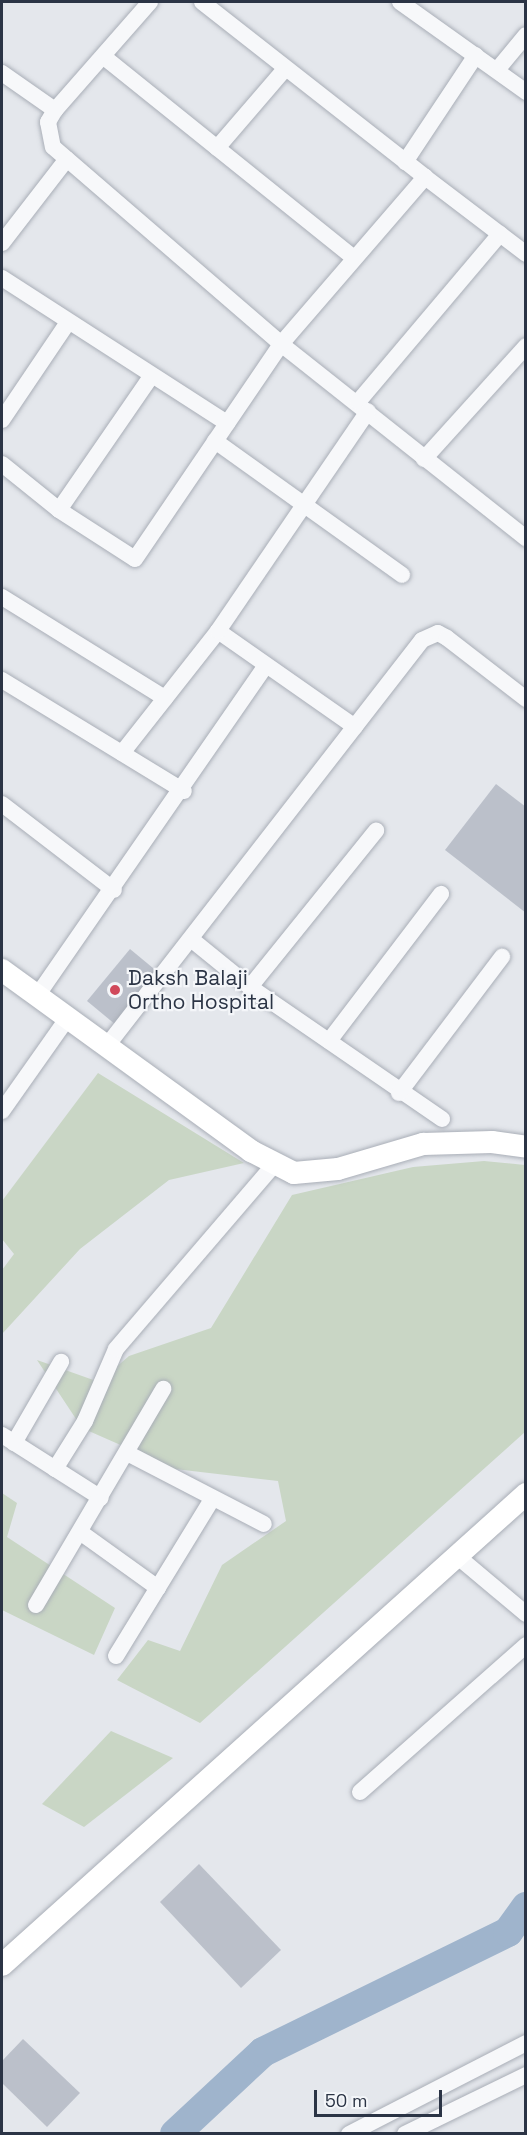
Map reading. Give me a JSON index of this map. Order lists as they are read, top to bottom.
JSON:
{
  "places": ["Daksh Balaji Ortho Hospital"],
  "scale_bar": "50 m"
}
